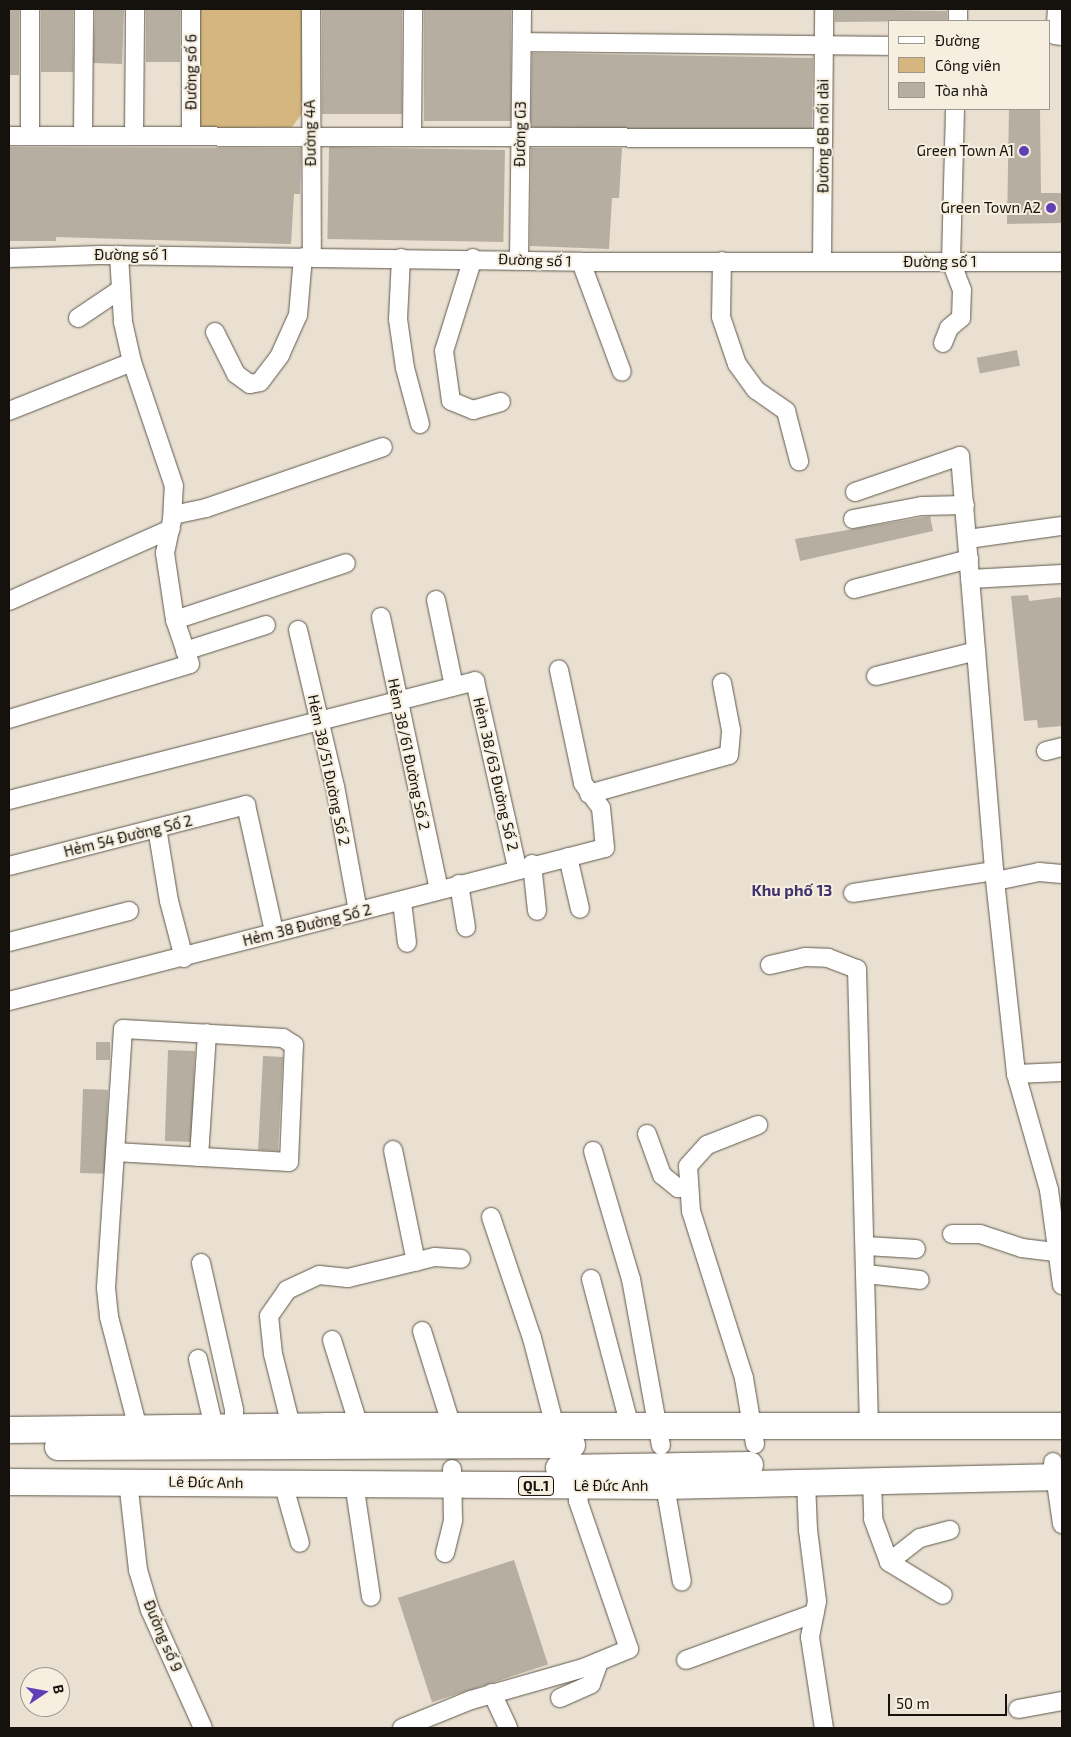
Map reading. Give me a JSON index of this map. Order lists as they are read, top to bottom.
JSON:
{
  "streets": {
    "highway": ["Lê Đức Anh", "QL.1"],
    "street": [
      "Đường số 6",
      "Đường 4A",
      "Đường G3",
      "Đường 6B nối dài",
      "Đường số 1",
      "Hẻm 38/61 Đường Số 2",
      "Hẻm 38/51 Đường Số 2",
      "Hẻm 38/63 Đường Số 2",
      "Hẻm 54 Đường Số 2",
      "Hẻm 38 Đường Số 2",
      "Đường số 9"
    ]
  },
  "crossings": [
    ["Đường 4A", "Đường số 1"],
    ["Đường G3", "Đường số 1"],
    ["Đường 6B nối dài", "Đường số 1"],
    ["Hẻm 38/61 Đường Số 2", "Hẻm 38 Đường Số 2"],
    ["Hẻm 38/51 Đường Số 2", "Hẻm 38 Đường Số 2"],
    ["Hẻm 38/63 Đường Số 2", "Hẻm 38 Đường Số 2"],
    ["Hẻm 54 Đường Số 2", "Hẻm 38 Đường Số 2"],
    ["Lê Đức Anh", "Đường số 9"]
  ],
  "districts": ["Khu phố 13"],
  "places": ["Green Town A1", "Green Town A2"],
  "legend": ["Đường", "Công viên", "Tòa nhà"],
  "scale_bar": "50 m",
  "north": "right"
}
